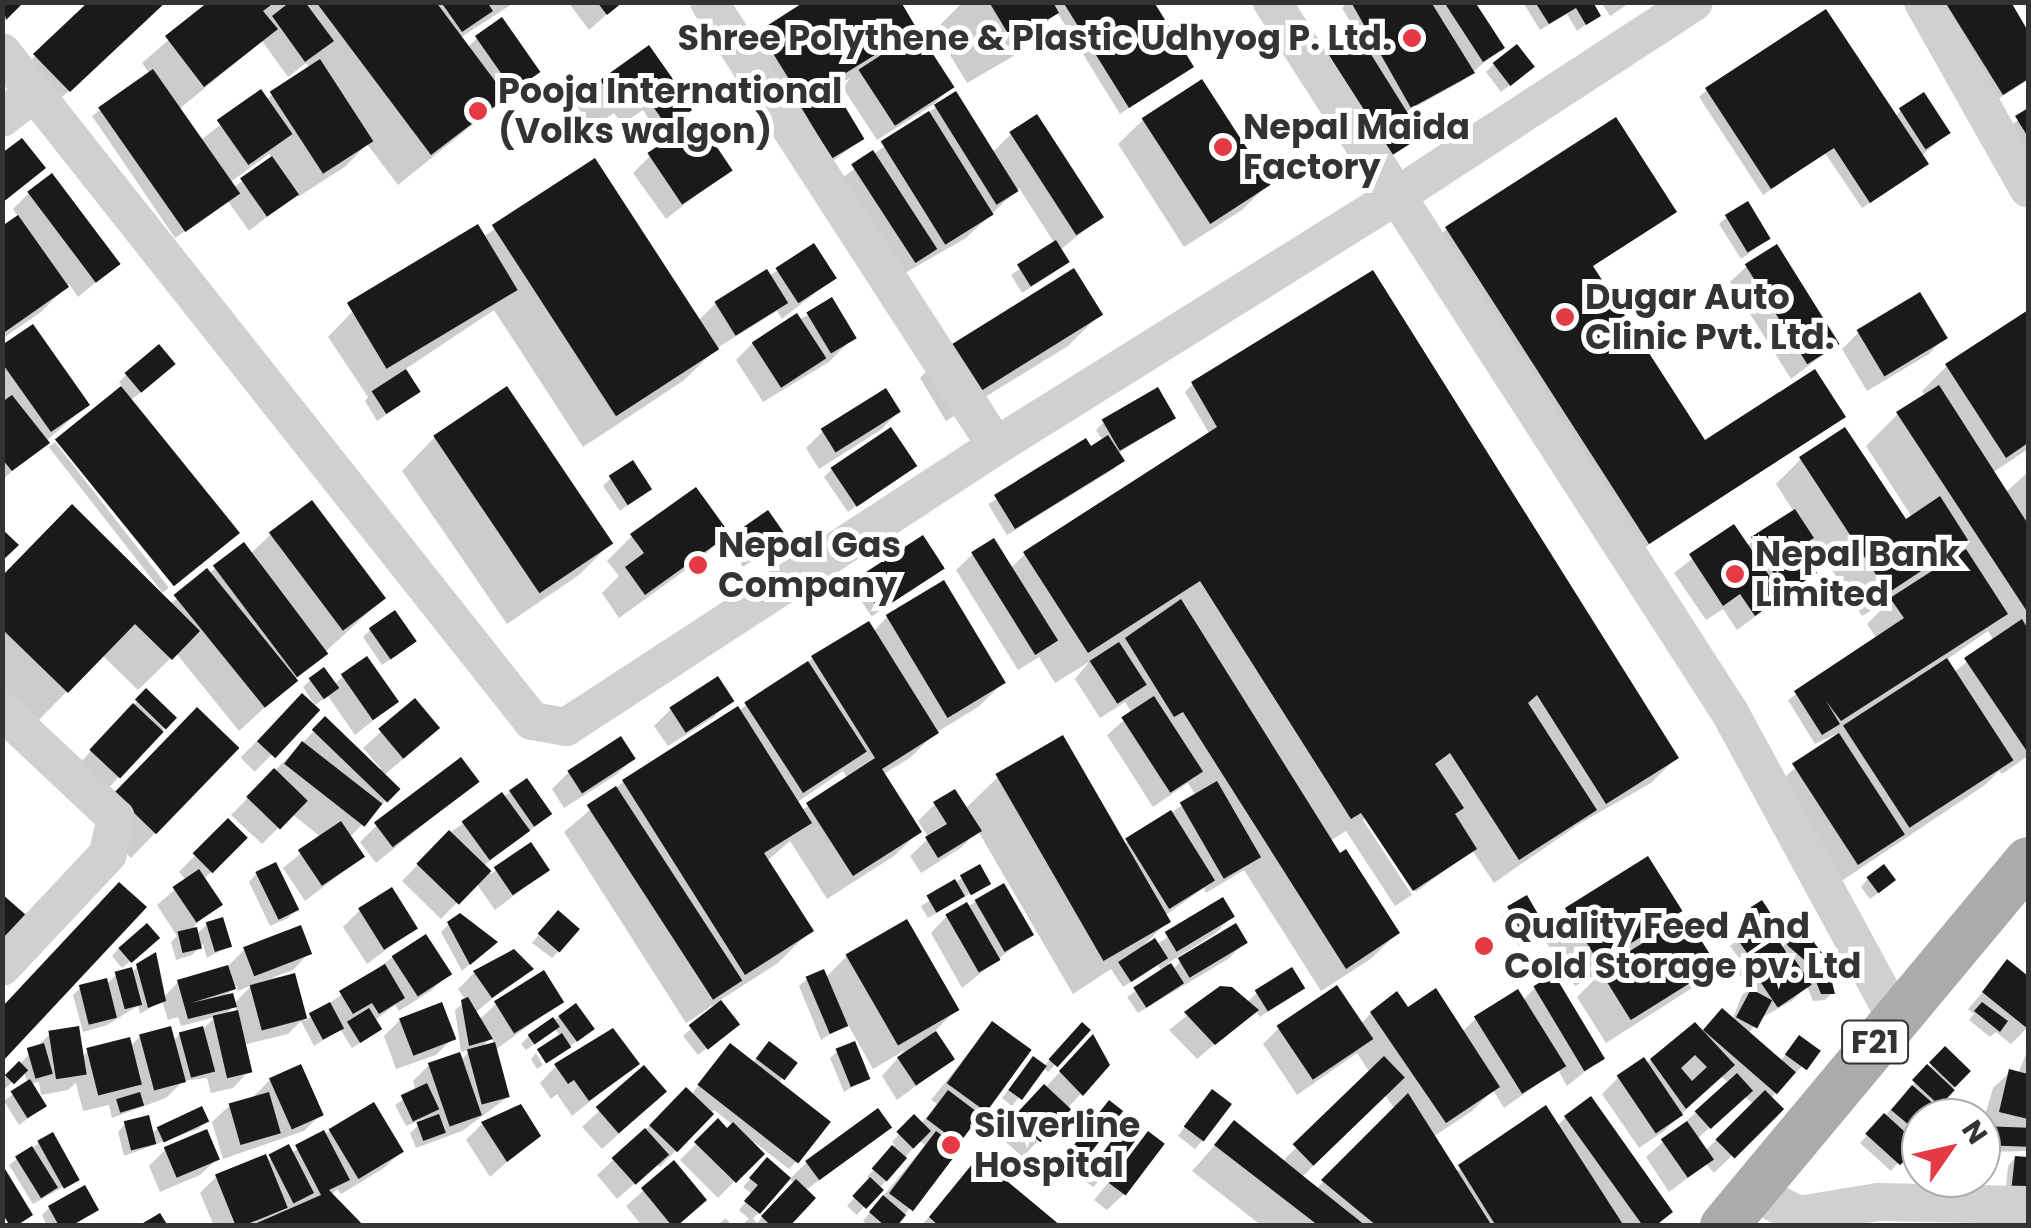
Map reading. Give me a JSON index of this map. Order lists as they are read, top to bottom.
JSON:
{
  "streets": {
    "main road": ["F21"]
  },
  "places": [
    "Shree Polythene & Plastic Udhyog P. Ltd.",
    "Pooja International (Volks walgon)",
    "Nepal Maida Factory",
    "Dugar Auto Clinic Pvt. Ltd.",
    "Nepal Gas Company",
    "Nepal Bank Limited",
    "Quality Feed And Cold Storage pv. Ltd",
    "Silverline Hospital"
  ],
  "north": "top right"
}
